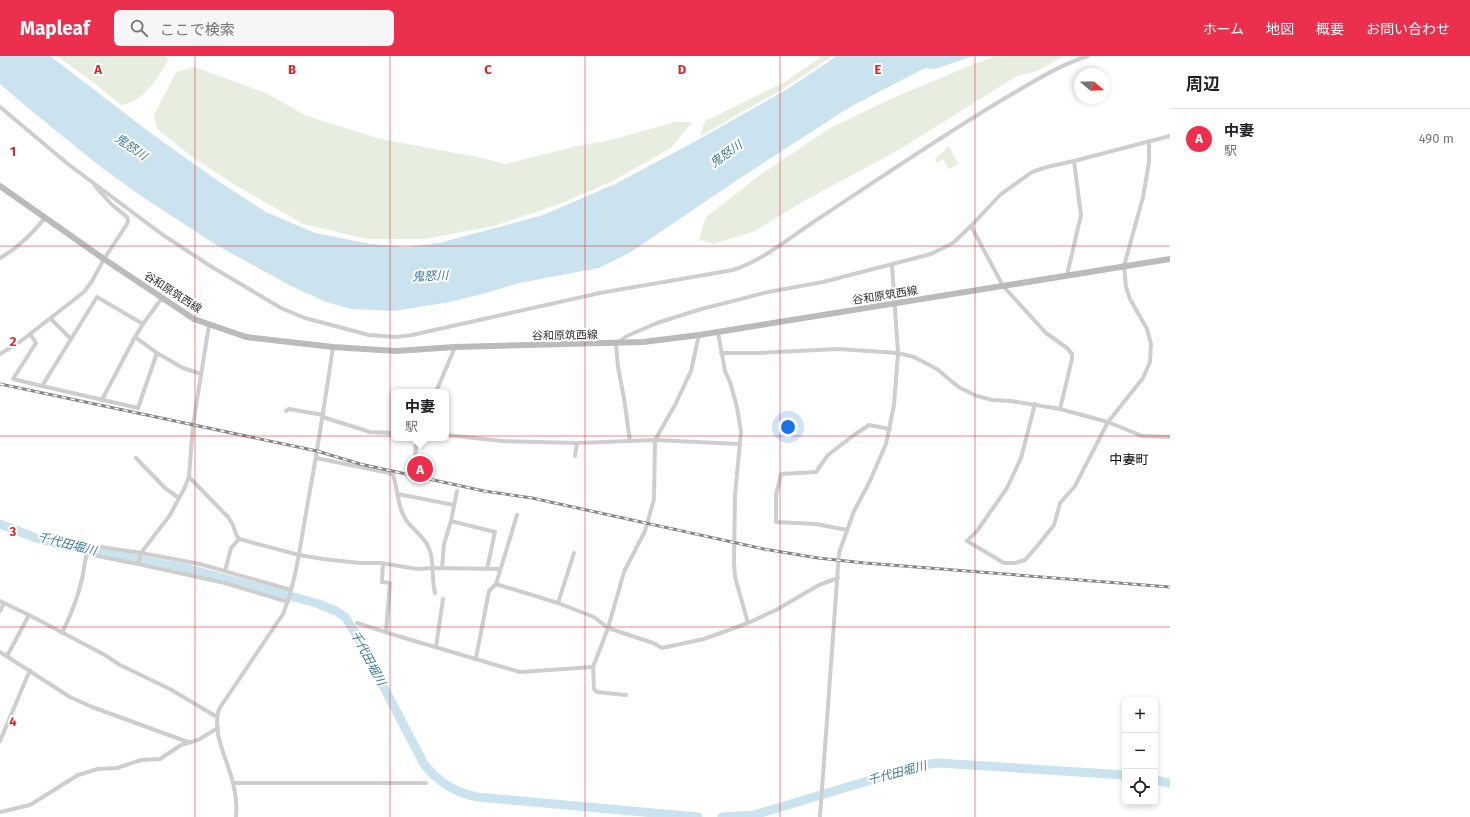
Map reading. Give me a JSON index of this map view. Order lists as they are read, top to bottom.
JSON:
{
  "streets": {
    "main road": ["谷和原筑西線"]
  },
  "districts": ["中妻町"],
  "water": ["鬼怒川", "千代田堀川"],
  "north": "right",
  "page": {
    "header": "Mapleaf",
    "search": "ここで検索",
    "nav": [
      "ホーム",
      "地図",
      "概要",
      "お問い合わせ"
    ],
    "heading": "周辺",
    "list": [
      {
        "mark": "A",
        "name": "中妻",
        "note": "駅",
        "value": "490 m"
      }
    ],
    "popup": ["中妻", "駅"],
    "pins": "A",
    "map_buttons": ["+", "−"]
  },
  "grid": {
    "columns": [
      "A",
      "B",
      "C",
      "D",
      "E"
    ],
    "rows": [
      "1",
      "2",
      "3",
      "4"
    ]
  }
}
